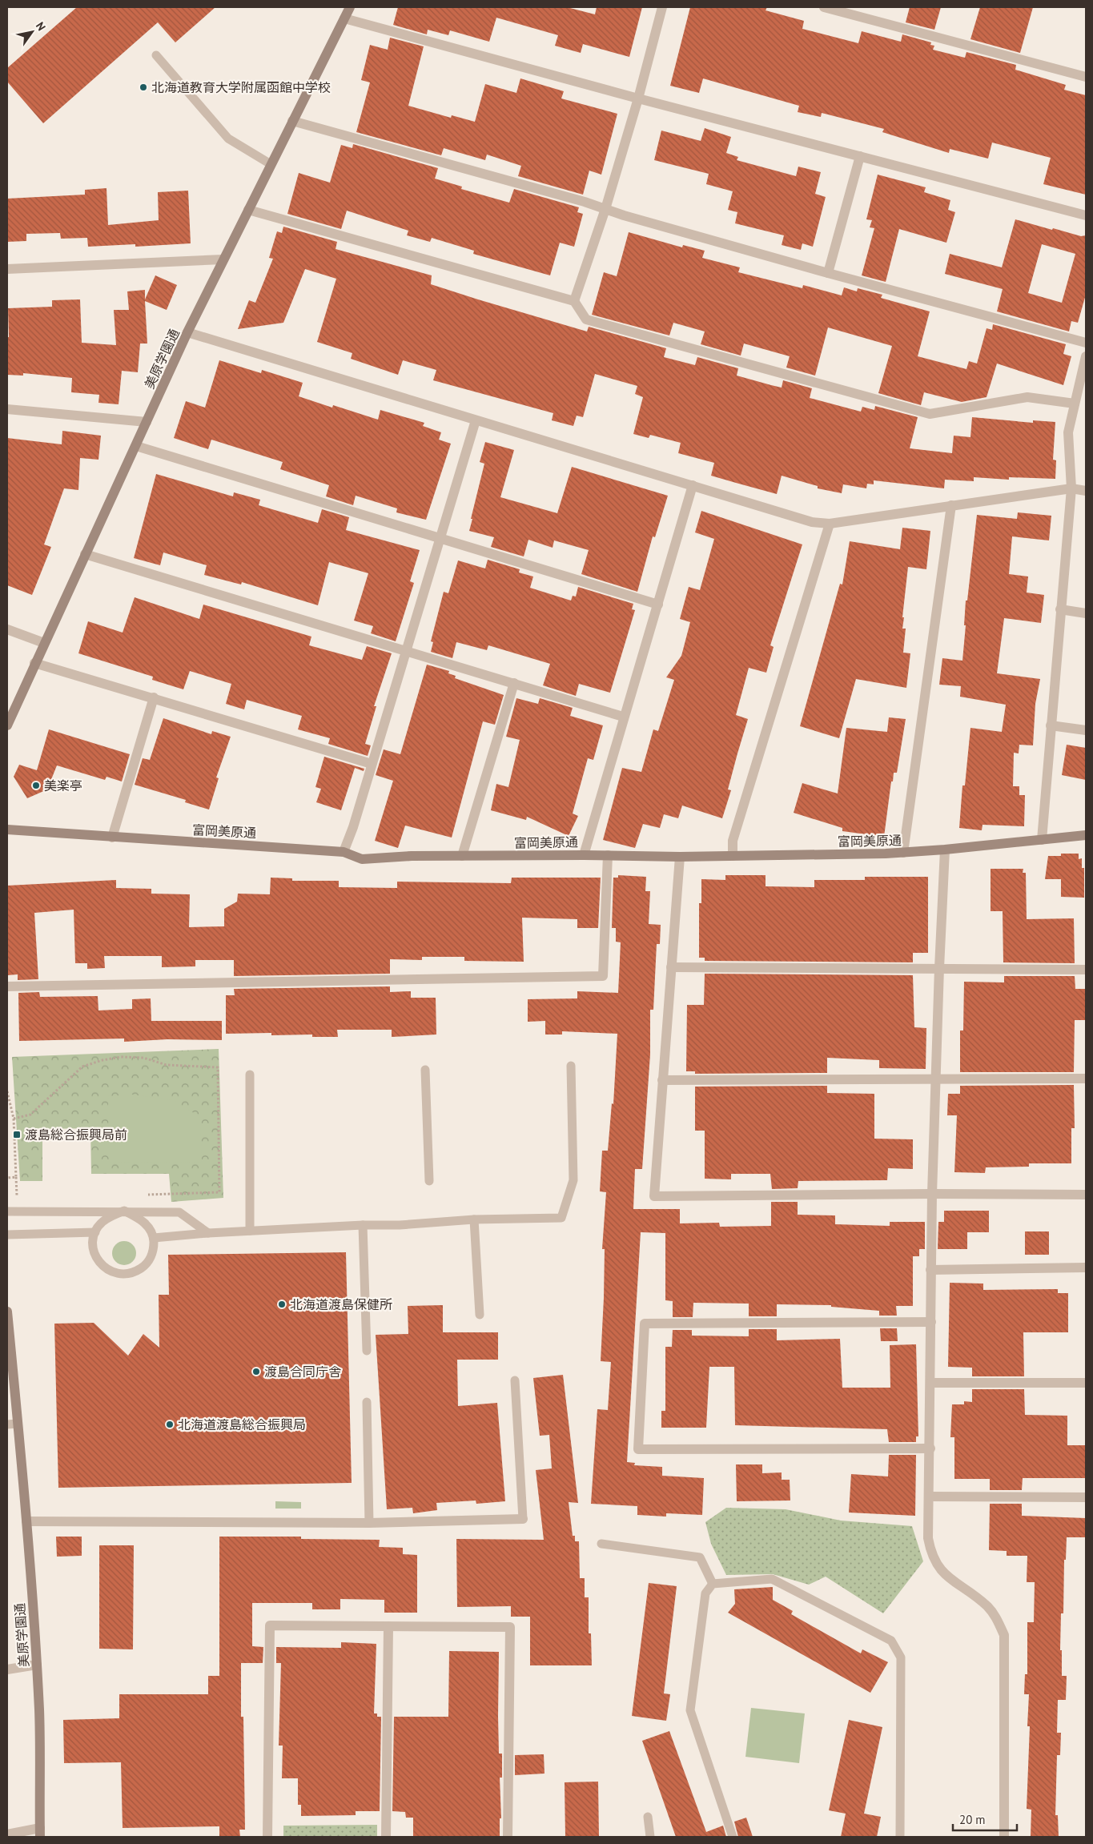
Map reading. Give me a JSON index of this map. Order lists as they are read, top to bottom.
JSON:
{
  "streets": {
    "street": ["美原学園通", "富岡美原通"]
  },
  "places": {
    "other": [
      "北海道教育大学附属函館中学校",
      "美楽亭",
      "北海道渡島保健所",
      "渡島合同庁舎",
      "北海道渡島総合振興局"
    ],
    "transit": ["渡島総合振興局前"]
  },
  "scale_bar": "20 m",
  "north": "top right"
}
